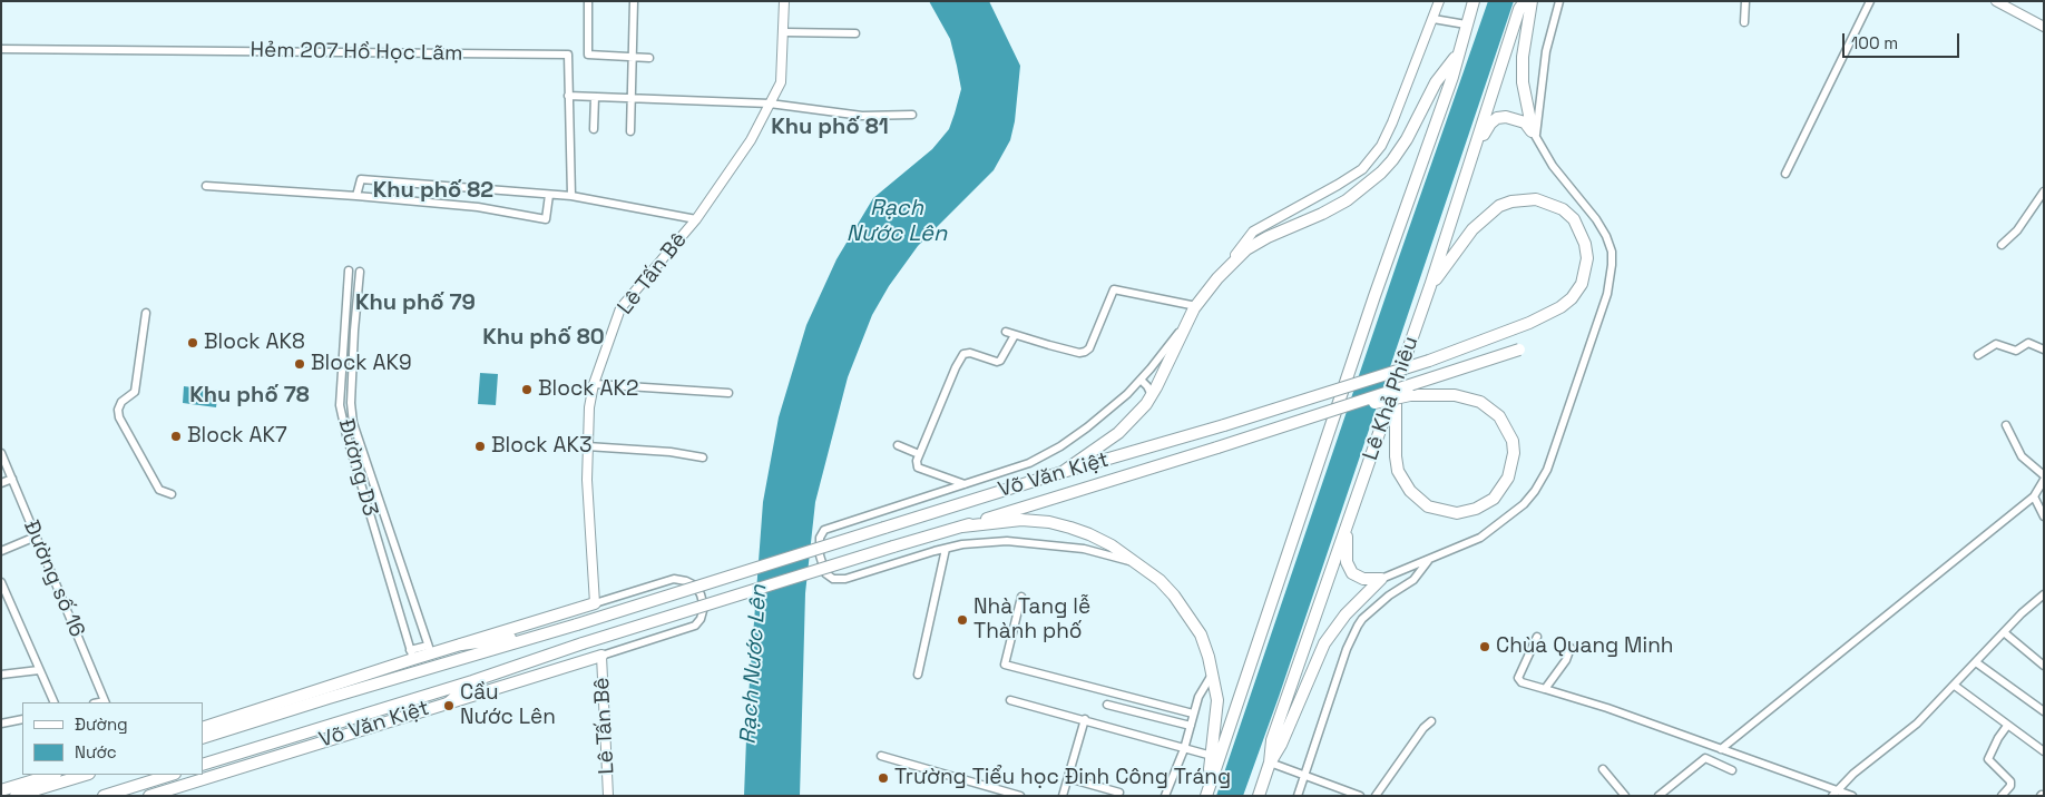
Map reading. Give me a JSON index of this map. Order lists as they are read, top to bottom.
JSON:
{
  "streets": {
    "main road": ["Lê Khả Phiêu", "Võ Văn Kiệt"],
    "street": [
      "Hẻm 207 Hồ Học Lãm",
      "Lê Tấn Bê",
      "Đường D3",
      "Đường số 16"
    ]
  },
  "crossings": [
    ["Lê Tấn Bê", "Võ Văn Kiệt"],
    ["Lê Khả Phiêu", "Võ Văn Kiệt"]
  ],
  "districts": [
    "Khu phố 81",
    "Khu phố 82",
    "Khu phố 79",
    "Khu phố 80",
    "Khu phố 78"
  ],
  "water": ["Rạch Nước Lên"],
  "places": [
    "Block AK8",
    "Block AK9",
    "Block AK2",
    "Block AK7",
    "Block AK3",
    "Nhà Tang lễ Thành phố",
    "Chùa Quang Minh",
    "Cầu Nước Lên",
    "Trường Tiểu học Đinh Công Tráng"
  ],
  "legend": ["Đường", "Nước"],
  "scale_bar": "100 m"
}
